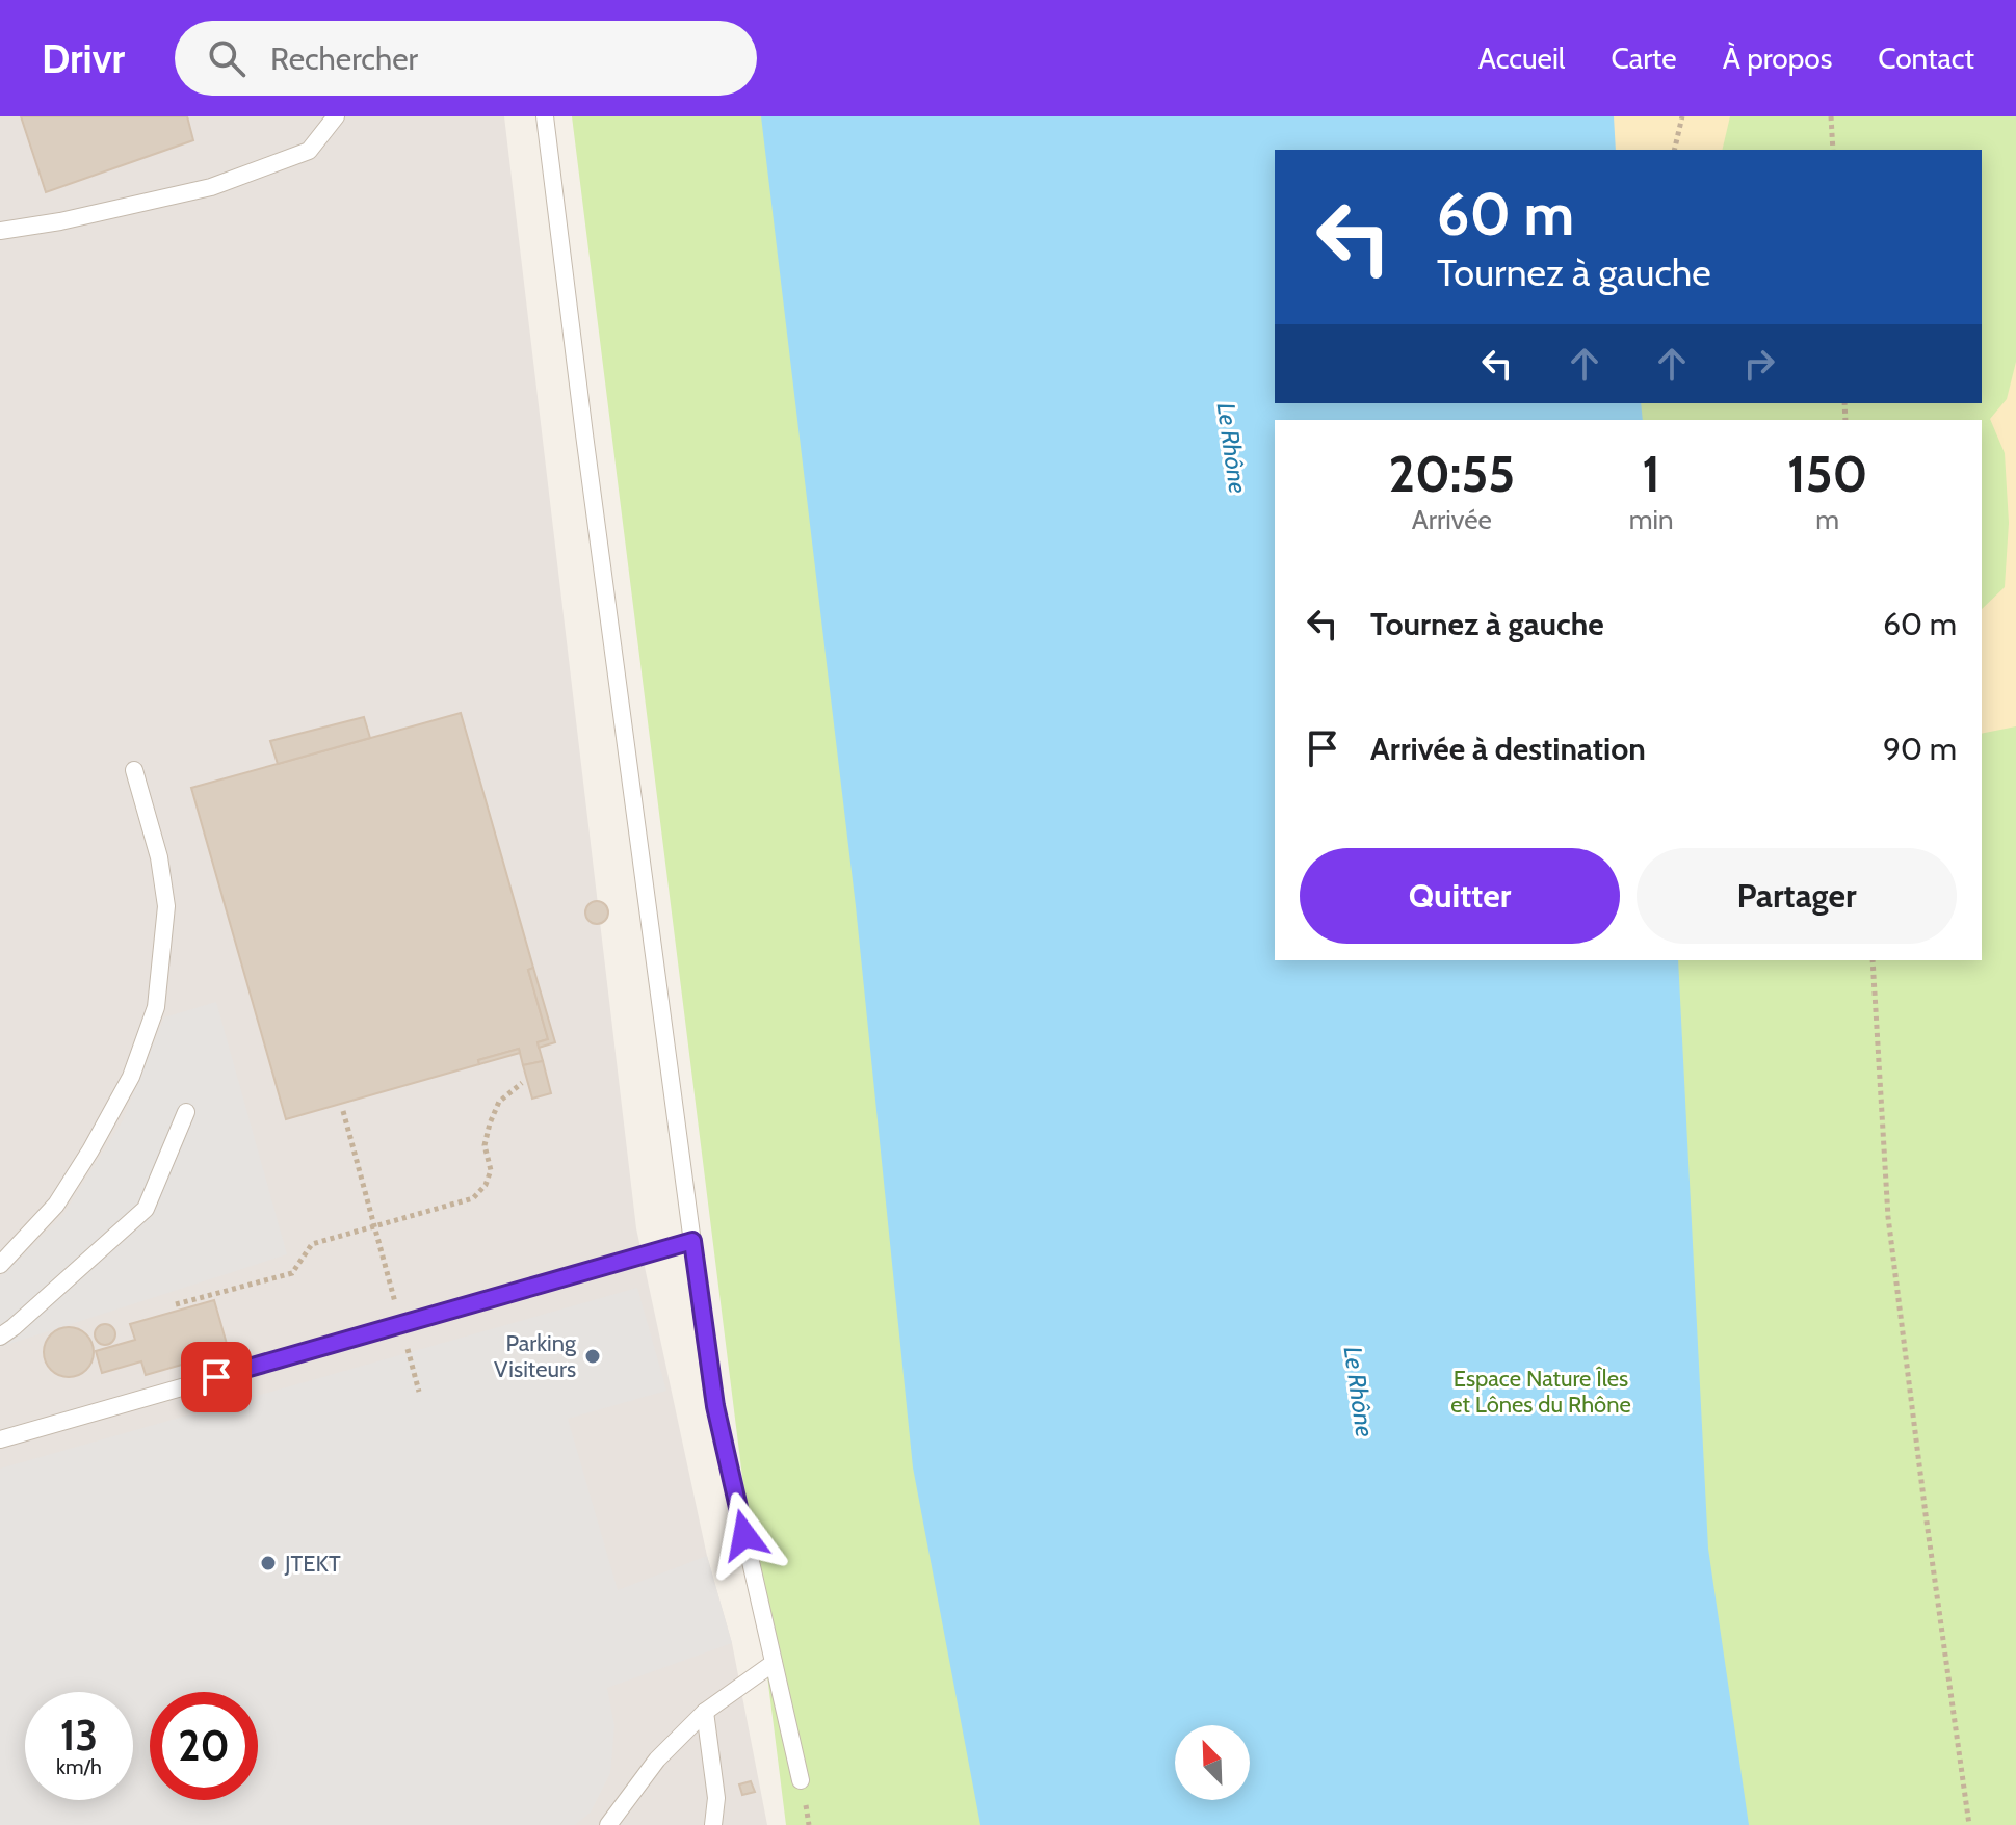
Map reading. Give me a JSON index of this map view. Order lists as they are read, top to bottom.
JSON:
{
  "water": ["Le Rhône"],
  "parks": ["Espace Nature Îles et Lônes du Rhône"],
  "places": ["Parking Visiteurs", "JTEKT"],
  "north": "top left",
  "page": {
    "header": "Drivr",
    "search": "Rechercher",
    "nav": [
      "Accueil",
      "Carte",
      "À propos",
      "Contact"
    ],
    "turn": ["60 m", "Tournez à gauche"],
    "eta": [
      "20:55",
      "Arrivée",
      "1",
      "min",
      "150",
      "m"
    ],
    "list": [
      {
        "name": "Tournez à gauche",
        "value": "60 m"
      },
      {
        "name": "Arrivée à destination",
        "value": "90 m"
      }
    ],
    "buttons": ["Quitter", "Partager"],
    "speed": "13 km/h",
    "limit": "20"
  }
}
